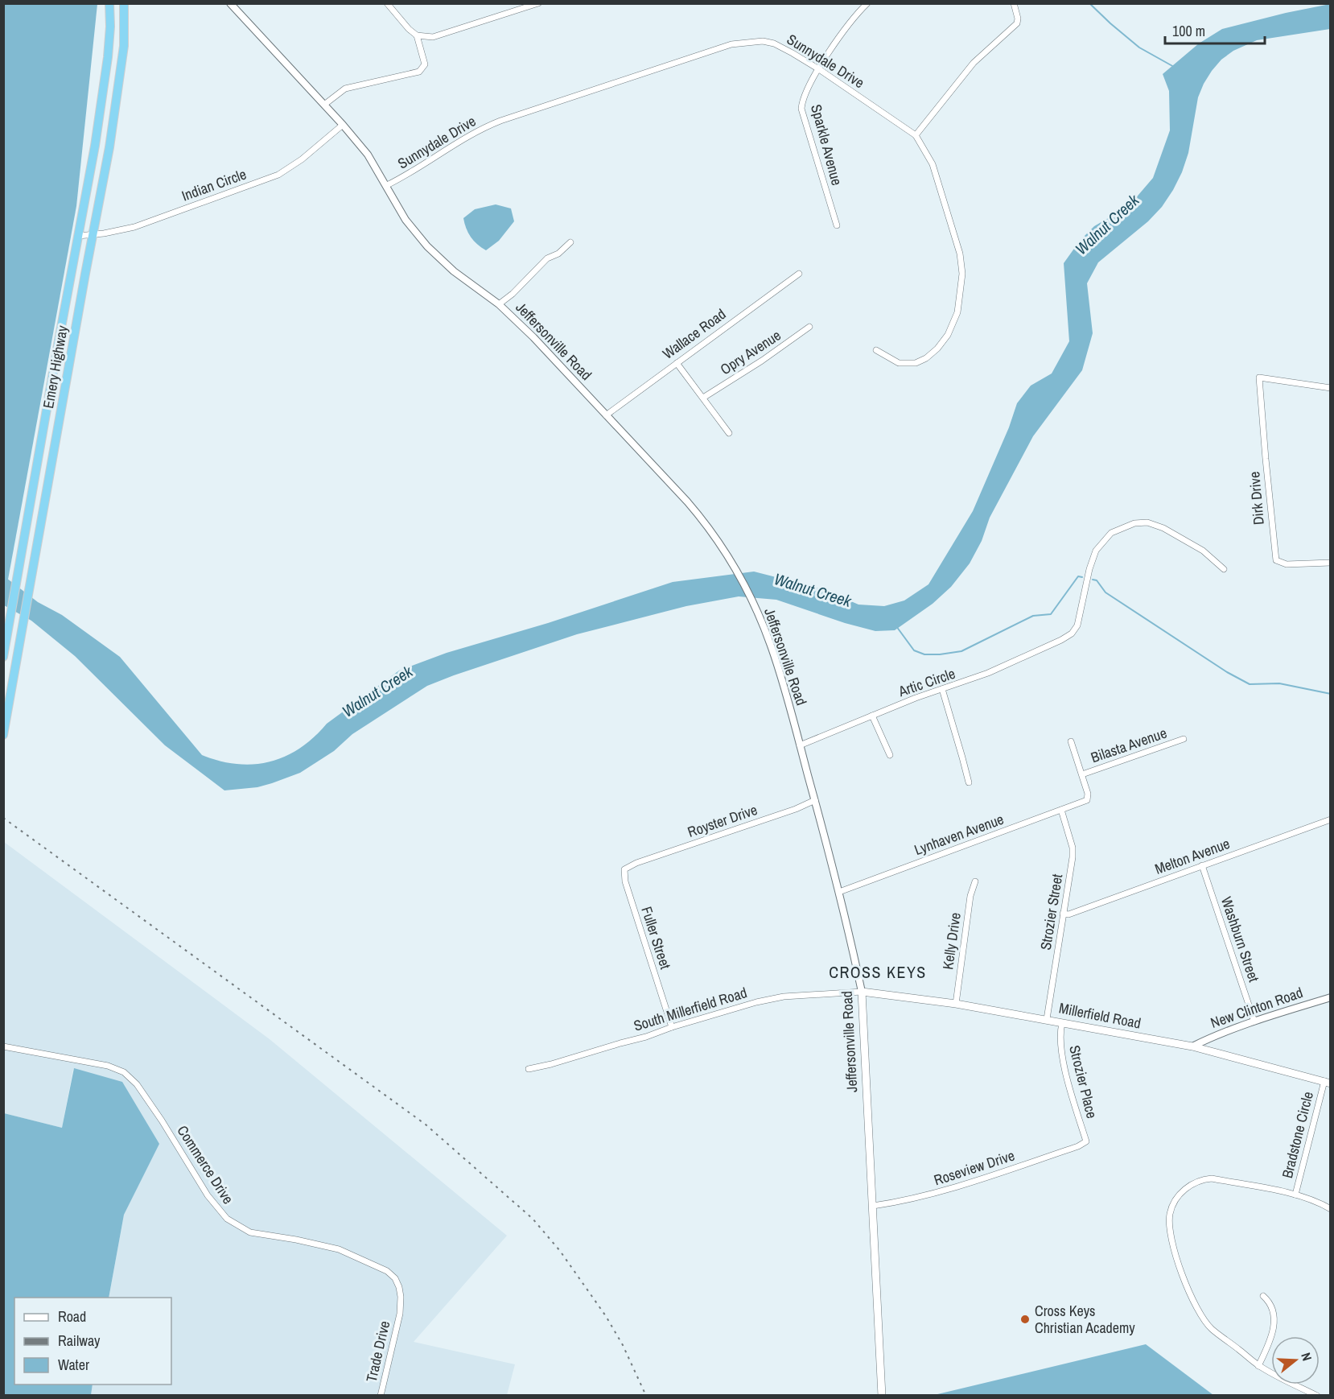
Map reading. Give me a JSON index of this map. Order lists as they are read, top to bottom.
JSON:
{
  "streets": {
    "highway": ["Emery Highway"],
    "main road": ["Jeffersonville Road", "Millerfield Road"],
    "street": [
      "Sunnydale Drive",
      "Sparkle Avenue",
      "Indian Circle",
      "Wallace Road",
      "Opry Avenue",
      "Dirk Drive",
      "Artic Circle",
      "Bilasta Avenue",
      "Royster Drive",
      "Lynhaven Avenue",
      "Melton Avenue",
      "Strozier Street",
      "Fuller Street",
      "Washburn Street",
      "Kelly Drive",
      "New Clinton Road",
      "South Millerfield Road",
      "Strozier Place",
      "Bradstone Circle",
      "Commerce Drive",
      "Roseview Drive",
      "Trade Drive"
    ]
  },
  "crossings": [
    ["Sunnydale Drive", "Sparkle Avenue"],
    ["Sunnydale Drive", "Jeffersonville Road"],
    ["Indian Circle", "Jeffersonville Road"],
    ["Indian Circle", "Emery Highway"],
    ["Wallace Road", "Jeffersonville Road"],
    ["Jeffersonville Road", "Artic Circle"],
    ["Jeffersonville Road", "Royster Drive"],
    ["Jeffersonville Road", "Lynhaven Avenue"],
    ["Jeffersonville Road", "South Millerfield Road"],
    ["Jeffersonville Road", "Millerfield Road"],
    ["Jeffersonville Road", "Roseview Drive"],
    ["Bilasta Avenue", "Lynhaven Avenue"],
    ["Royster Drive", "Fuller Street"],
    ["Lynhaven Avenue", "Strozier Street"],
    ["Melton Avenue", "Strozier Street"],
    ["Melton Avenue", "Washburn Street"],
    ["Strozier Street", "Millerfield Road"],
    ["Fuller Street", "South Millerfield Road"],
    ["Washburn Street", "New Clinton Road"],
    ["Kelly Drive", "Millerfield Road"],
    ["New Clinton Road", "Millerfield Road"],
    ["South Millerfield Road", "Millerfield Road"],
    ["Millerfield Road", "Strozier Place"],
    ["Millerfield Road", "Bradstone Circle"],
    ["Strozier Place", "Roseview Drive"],
    ["Commerce Drive", "Trade Drive"]
  ],
  "districts": ["CROSS KEYS"],
  "water": ["Walnut Creek"],
  "places": ["Cross Keys Christian Academy"],
  "legend": ["Road", "Railway", "Water"],
  "scale_bar": "100 m",
  "north": "right"
}
